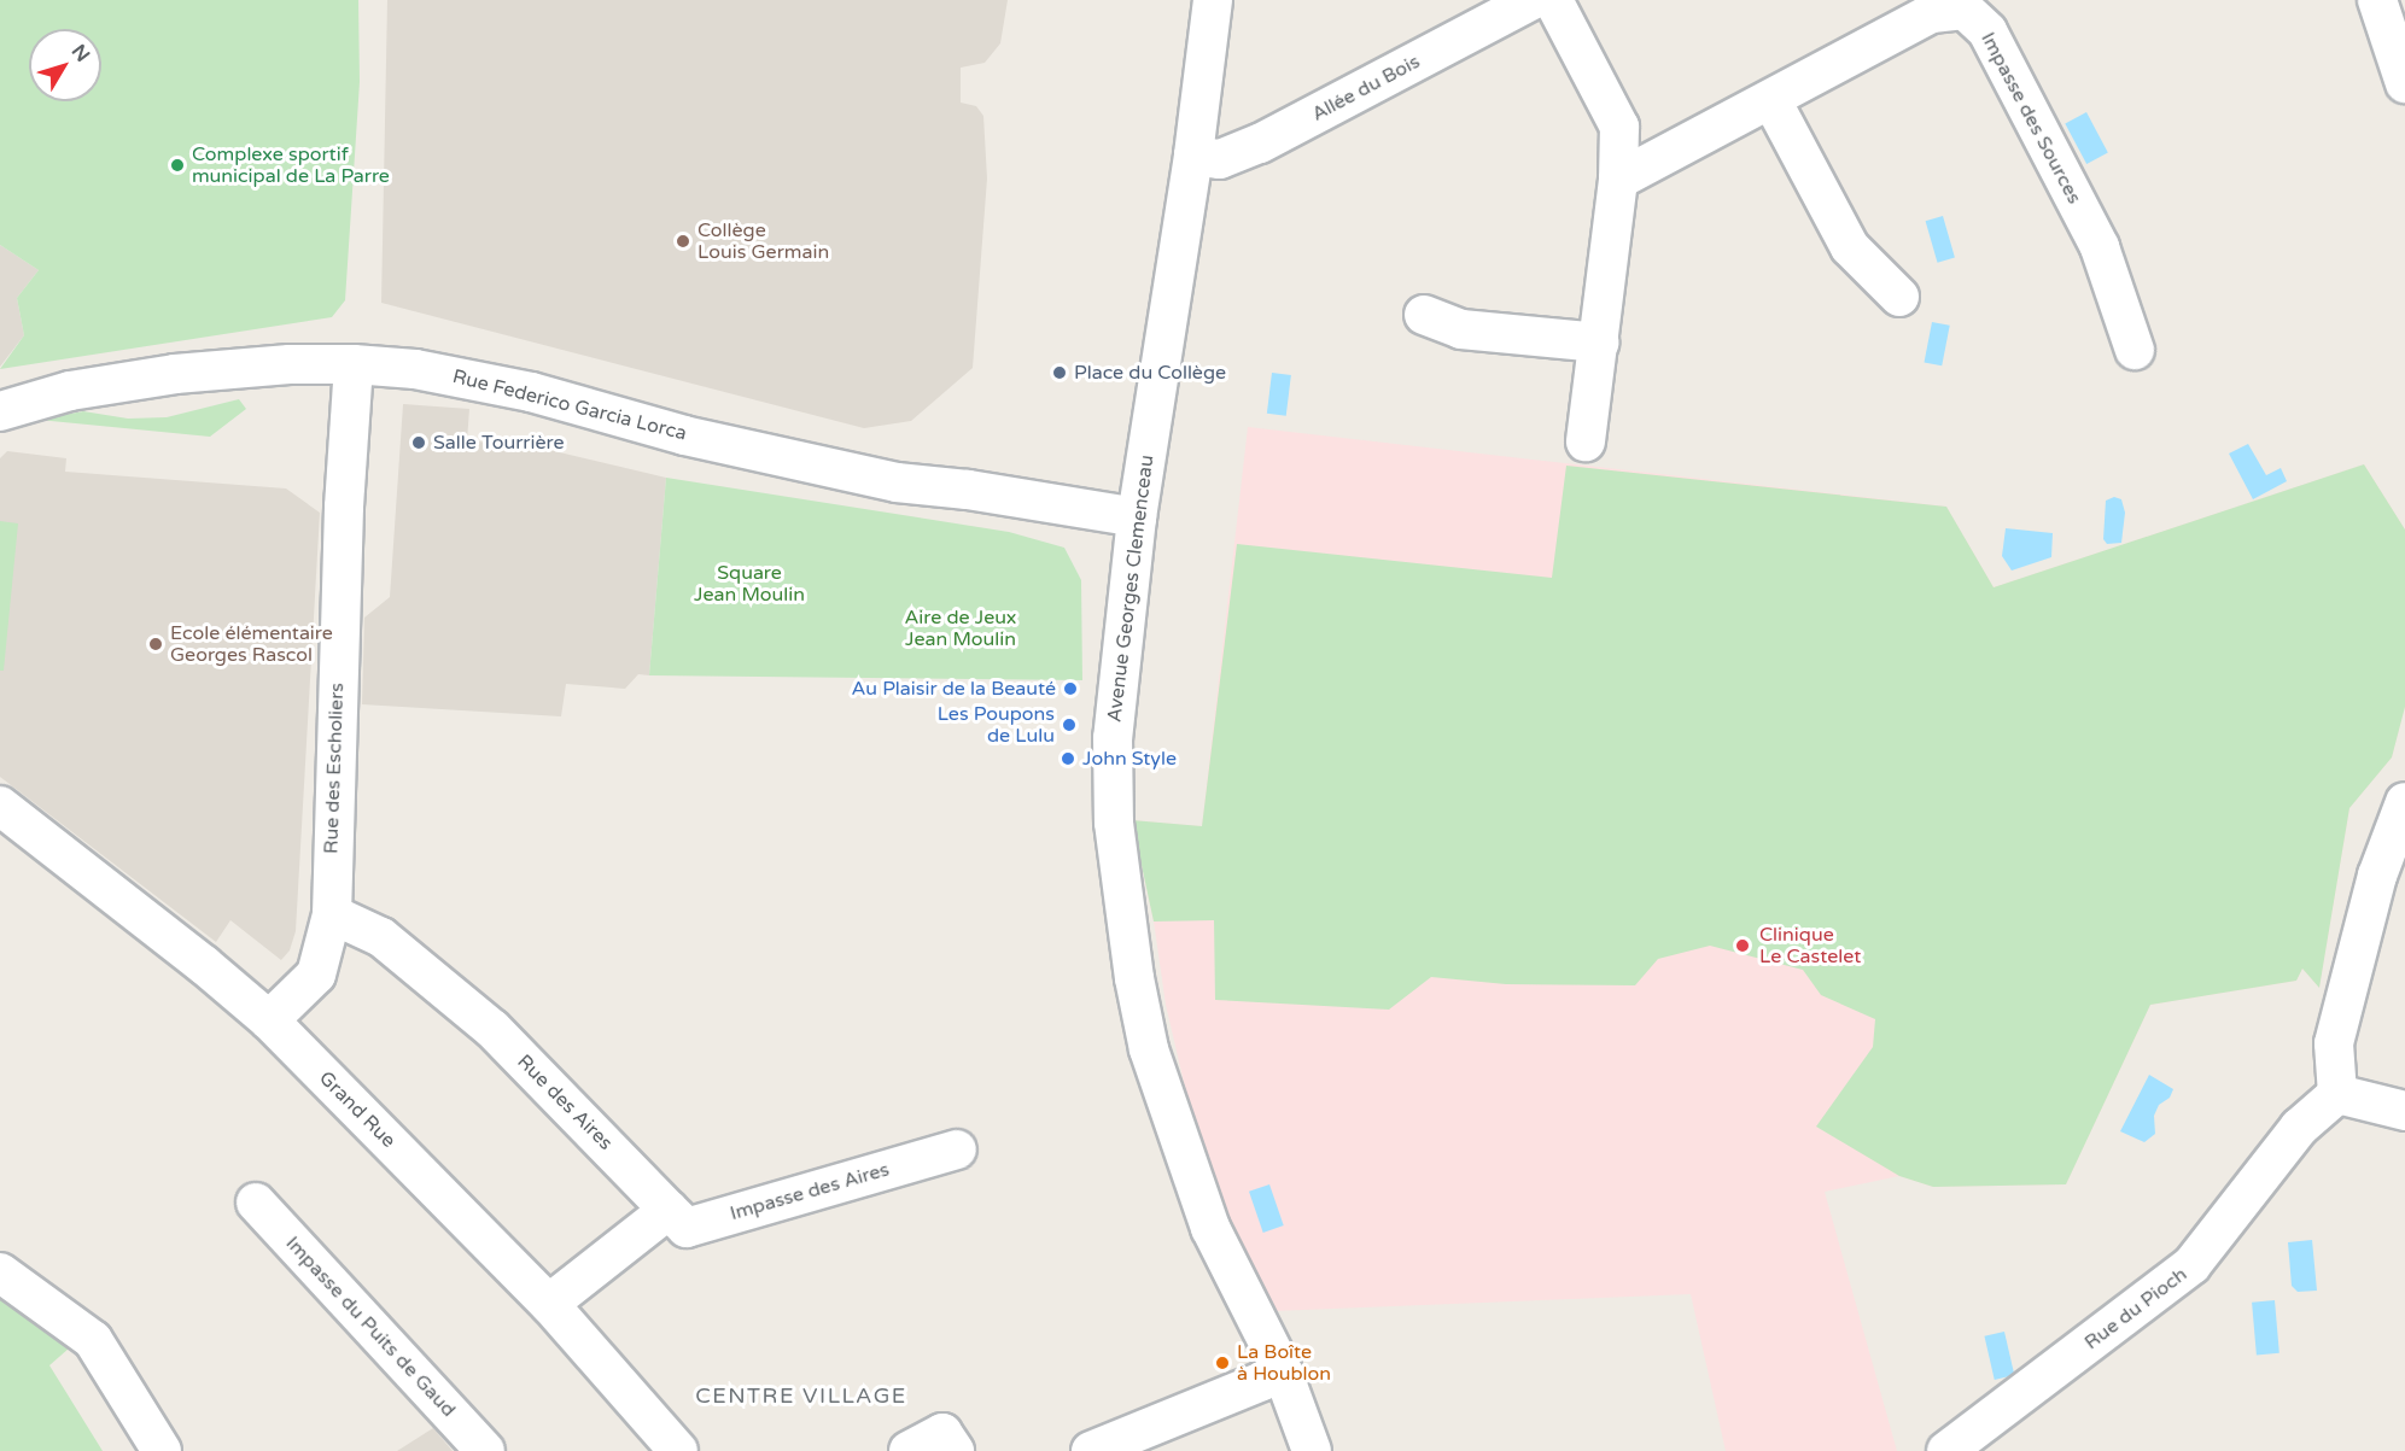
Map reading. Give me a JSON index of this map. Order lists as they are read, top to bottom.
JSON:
{
  "streets": {
    "street": [
      "Allée du Bois",
      "Impasse des Sources",
      "Rue Federico Garcia Lorca",
      "Avenue Georges Clemenceau",
      "Rue des Escholiers",
      "Rue des Aires",
      "Grand Rue",
      "Impasse des Aires",
      "Rue du Pioch",
      "Impasse du Puits de Gaud"
    ]
  },
  "crossings": [
    ["Allée du Bois", "Avenue Georges Clemenceau"],
    ["Rue Federico Garcia Lorca", "Avenue Georges Clemenceau"],
    ["Rue Federico Garcia Lorca", "Rue des Escholiers"],
    ["Rue des Escholiers", "Rue des Aires"],
    ["Rue des Escholiers", "Grand Rue"],
    ["Rue des Aires", "Impasse des Aires"]
  ],
  "districts": ["CENTRE VILLAGE"],
  "parks": ["Square Jean Moulin", "Aire de Jeux Jean Moulin"],
  "places": [
    "Complexe sportif municipal de La Parre",
    "Collège Louis Germain",
    "Place du Collège",
    "Salle Tourrière",
    "Ecole élémentaire Georges Rascol",
    "Au Plaisir de la Beauté",
    "Les Poupons de Lulu",
    "John Style",
    "Clinique Le Castelet",
    "La Boîte à Houblon"
  ],
  "north": "top right"
}
